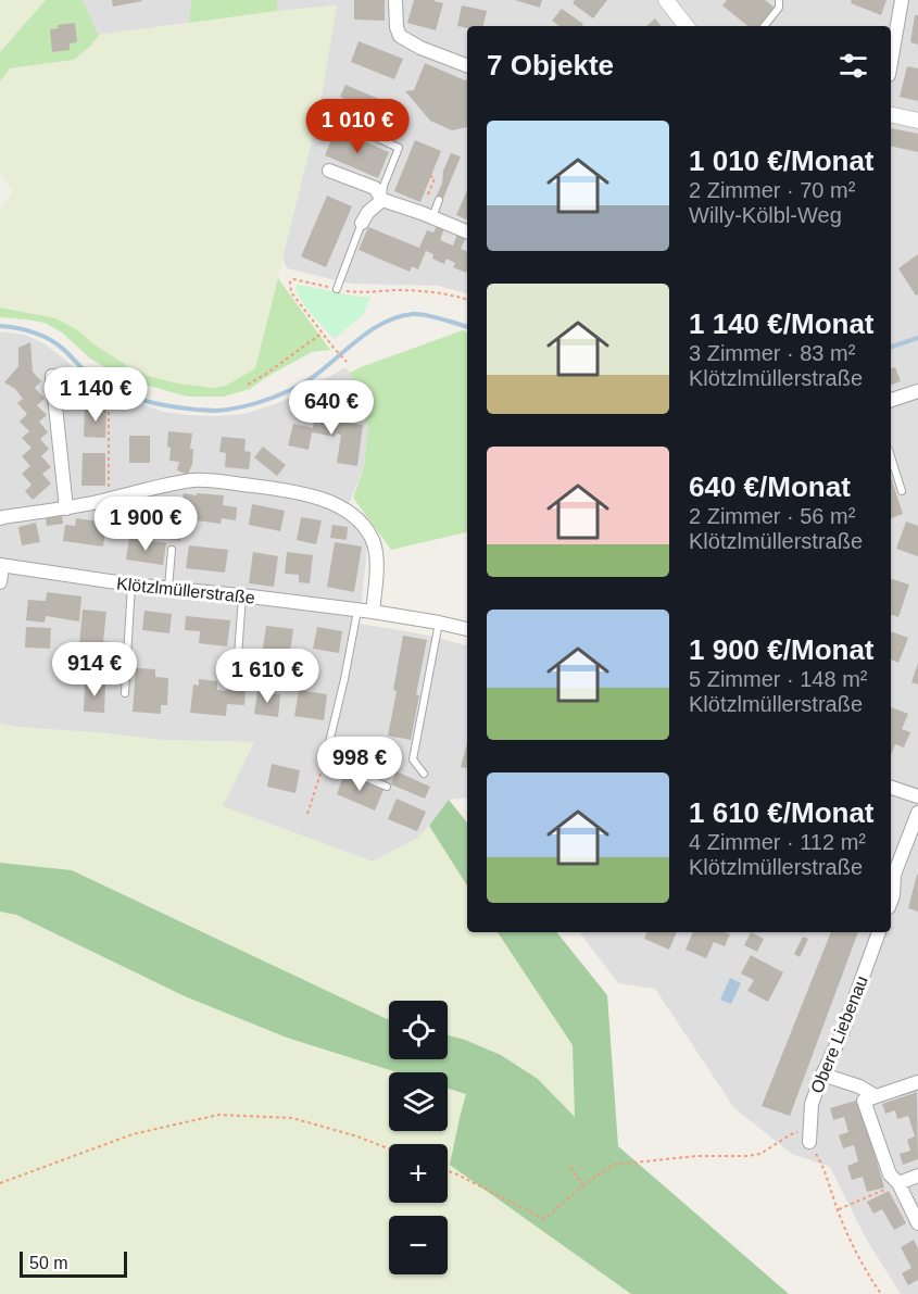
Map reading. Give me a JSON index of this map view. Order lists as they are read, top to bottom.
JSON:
{
  "streets": {
    "street": ["Klötzlmüllerstraße", "Obere Liebenau"]
  },
  "scale_bar": "50 m",
  "page": {
    "heading": "7 Objekte",
    "price": [
      "1 010 €",
      "1 140 €",
      "640 €",
      "1 900 €",
      "914 €",
      "1 610 €",
      "998 €"
    ],
    "list": [
      {
        "name": "1 010 €/Monat",
        "note": "2 Zimmer · 70 m² · Willy-Kölbl-Weg"
      },
      {
        "name": "1 140 €/Monat",
        "note": "3 Zimmer · 83 m² · Klötzlmüllerstraße"
      },
      {
        "name": "640 €/Monat",
        "note": "2 Zimmer · 56 m² · Klötzlmüllerstraße"
      },
      {
        "name": "1 900 €/Monat",
        "note": "5 Zimmer · 148 m² · Klötzlmüllerstraße"
      },
      {
        "name": "1 610 €/Monat",
        "note": "4 Zimmer · 112 m² · Klötzlmüllerstraße"
      }
    ],
    "map_buttons": ["+", "−"],
    "scale": "50 m"
  }
}
